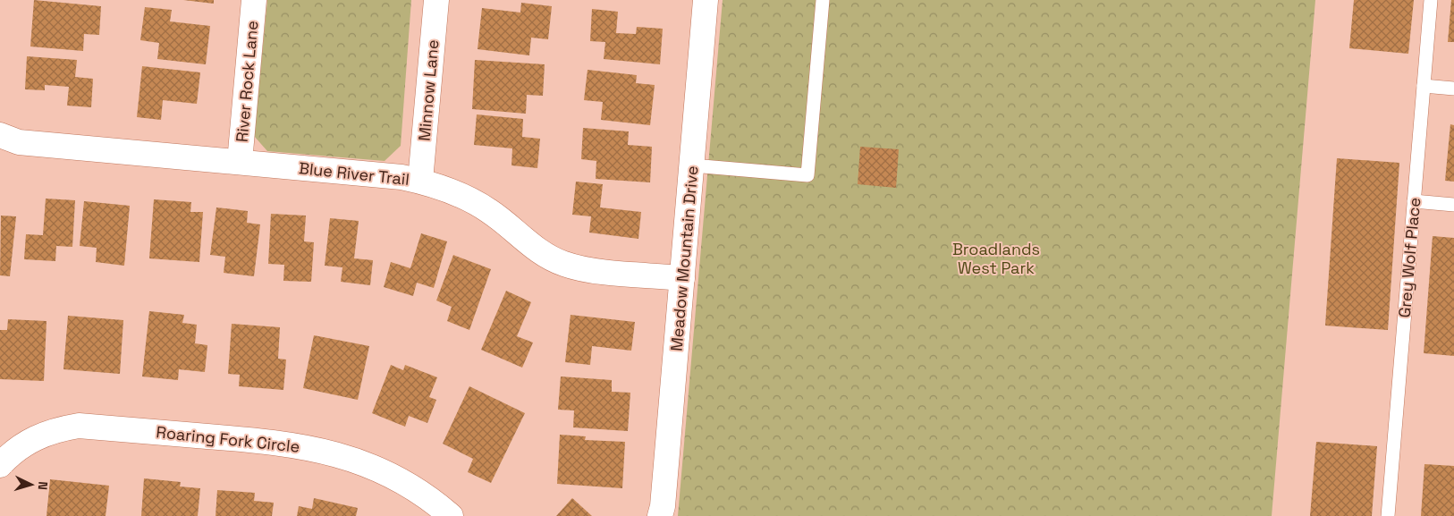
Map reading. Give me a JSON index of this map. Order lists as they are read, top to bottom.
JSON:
{
  "streets": {
    "street": [
      "River Rock Lane",
      "Minnow Lane",
      "Blue River Trail",
      "Meadow Mountain Drive",
      "Roaring Fork Circle"
    ],
    "lane": ["Grey Wolf Place"]
  },
  "crossings": [
    ["River Rock Lane", "Blue River Trail"],
    ["Minnow Lane", "Blue River Trail"],
    ["Blue River Trail", "Meadow Mountain Drive"]
  ],
  "parks": ["Broadlands West Park"],
  "north": "right"
}
